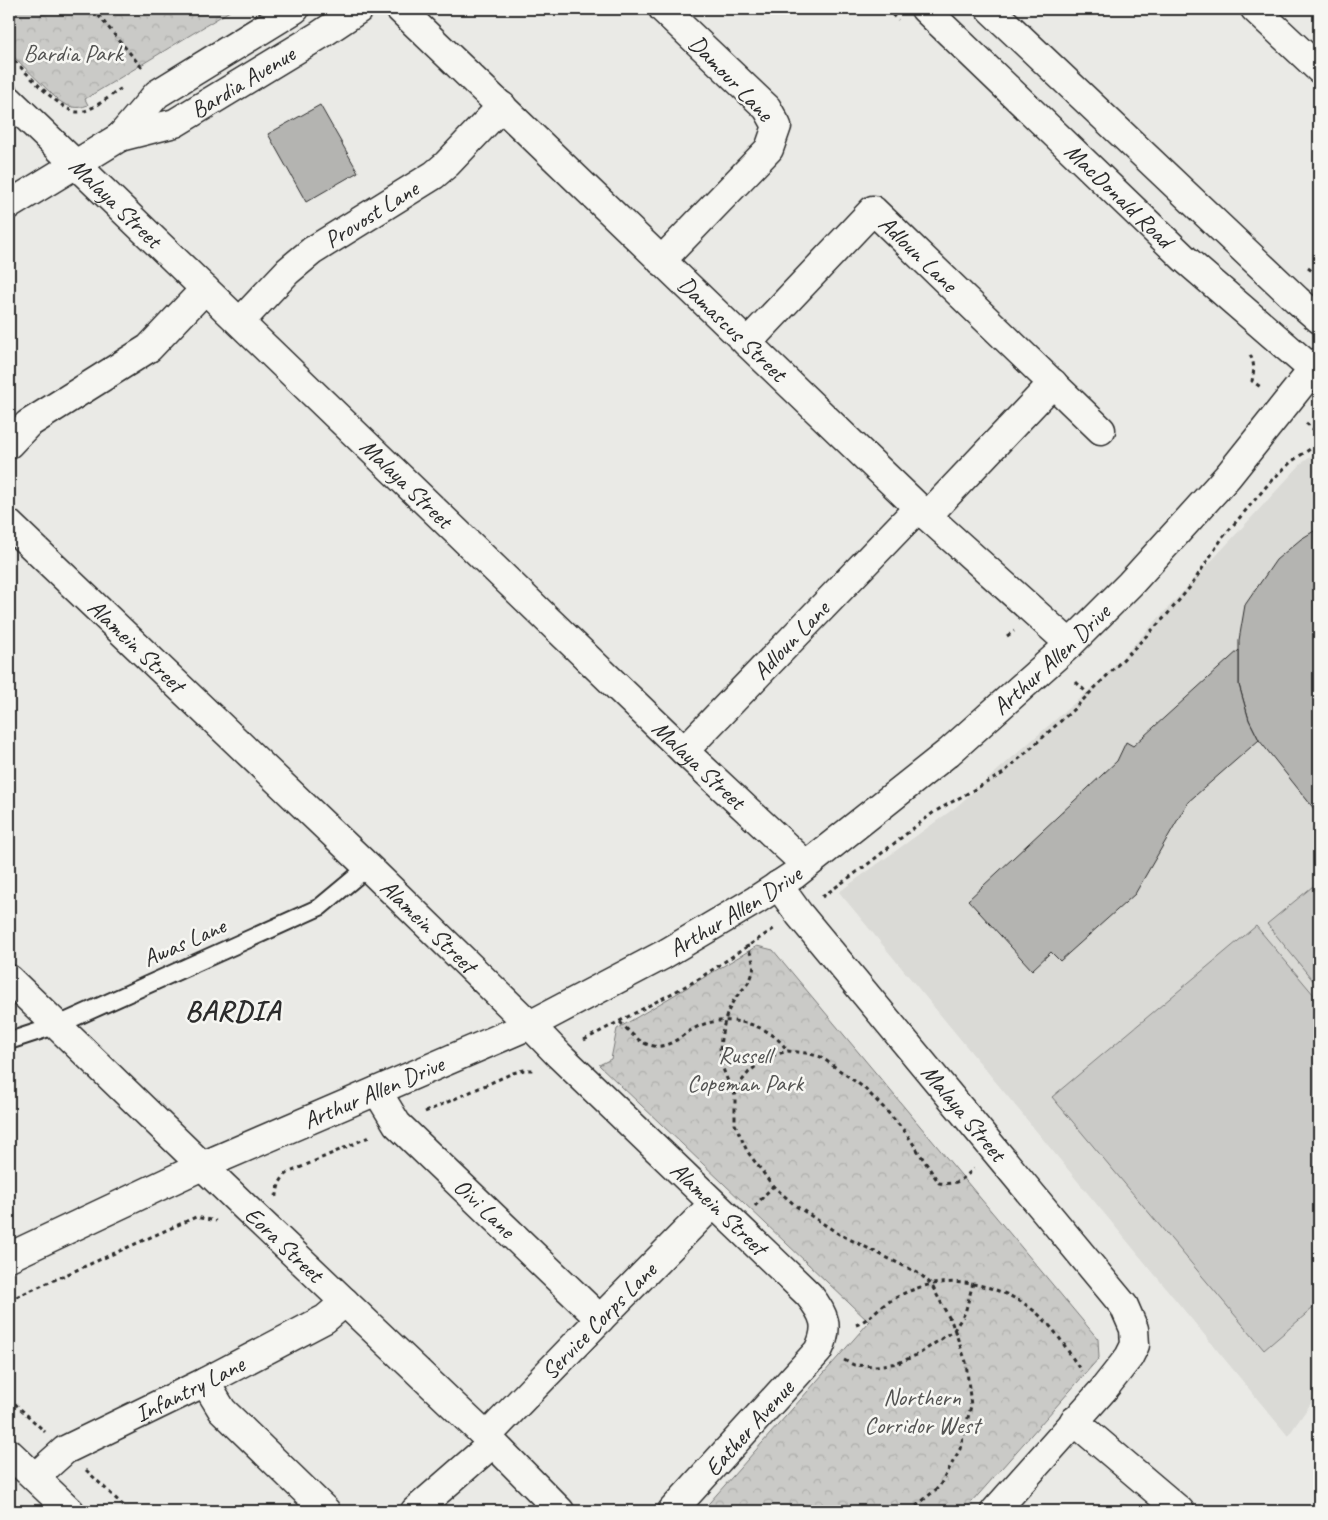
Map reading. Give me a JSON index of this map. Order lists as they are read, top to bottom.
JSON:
{
  "streets": {
    "street": [
      "Damour Lane",
      "Bardia Avenue",
      "MacDonald Road",
      "Malaya Street",
      "Provost Lane",
      "Adloun Lane",
      "Damascus Street",
      "Alamein Street",
      "Arthur Allen Drive",
      "Oivi Lane",
      "Eora Street",
      "Service Corps Lane",
      "Infantry Lane",
      "Eather Avenue"
    ],
    "lane": ["Awas Lane"]
  },
  "crossings": [
    ["Damour Lane", "Damascus Street"],
    ["Bardia Avenue", "Malaya Street"],
    ["MacDonald Road", "Arthur Allen Drive"],
    ["Malaya Street", "Provost Lane"],
    ["Malaya Street", "Adloun Lane"],
    ["Malaya Street", "Arthur Allen Drive"],
    ["Provost Lane", "Damascus Street"],
    ["Adloun Lane", "Damascus Street"],
    ["Damascus Street", "Arthur Allen Drive"],
    ["Alamein Street", "Arthur Allen Drive"],
    ["Alamein Street", "Awas Lane"],
    ["Alamein Street", "Service Corps Lane"],
    ["Alamein Street", "Eather Avenue"],
    ["Arthur Allen Drive", "Oivi Lane"],
    ["Arthur Allen Drive", "Eora Street"],
    ["Awas Lane", "Eora Street"],
    ["Oivi Lane", "Service Corps Lane"],
    ["Eora Street", "Service Corps Lane"],
    ["Eora Street", "Infantry Lane"]
  ],
  "districts": ["BARDIA"],
  "parks": ["Bardia Park", "Russell Copeman Park", "Northern Corridor West"]
}
